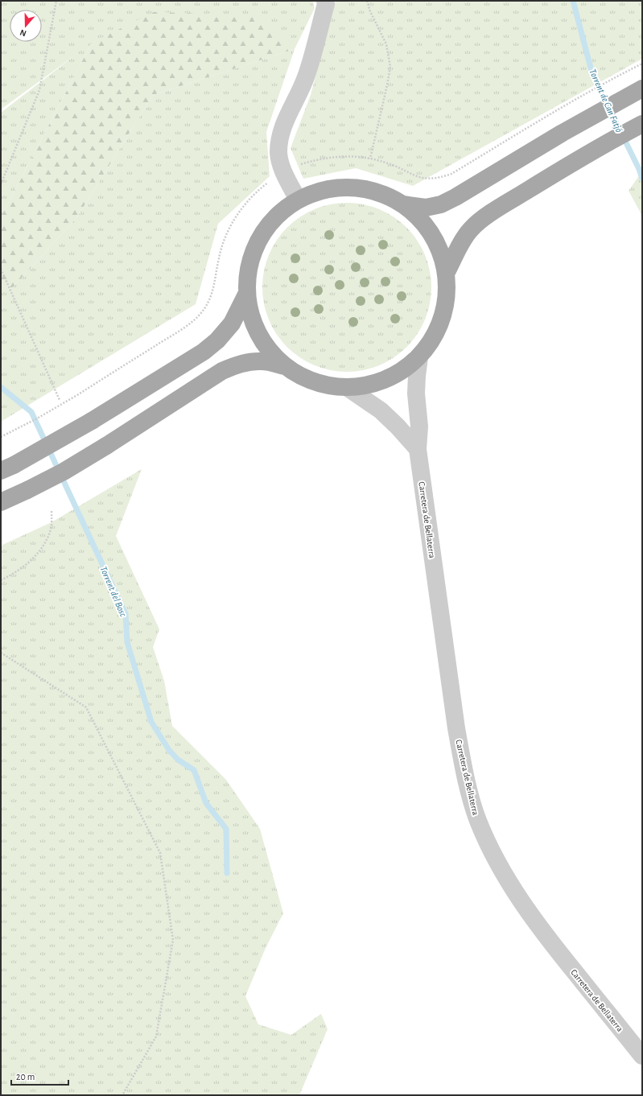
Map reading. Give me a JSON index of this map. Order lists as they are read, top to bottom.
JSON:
{
  "streets": {
    "street": ["Carretera de Bellaterra"]
  },
  "water": ["Torrent de Can Fatjó", "Torrent del Bosc"],
  "scale_bar": "20 m",
  "north": "bottom"
}
